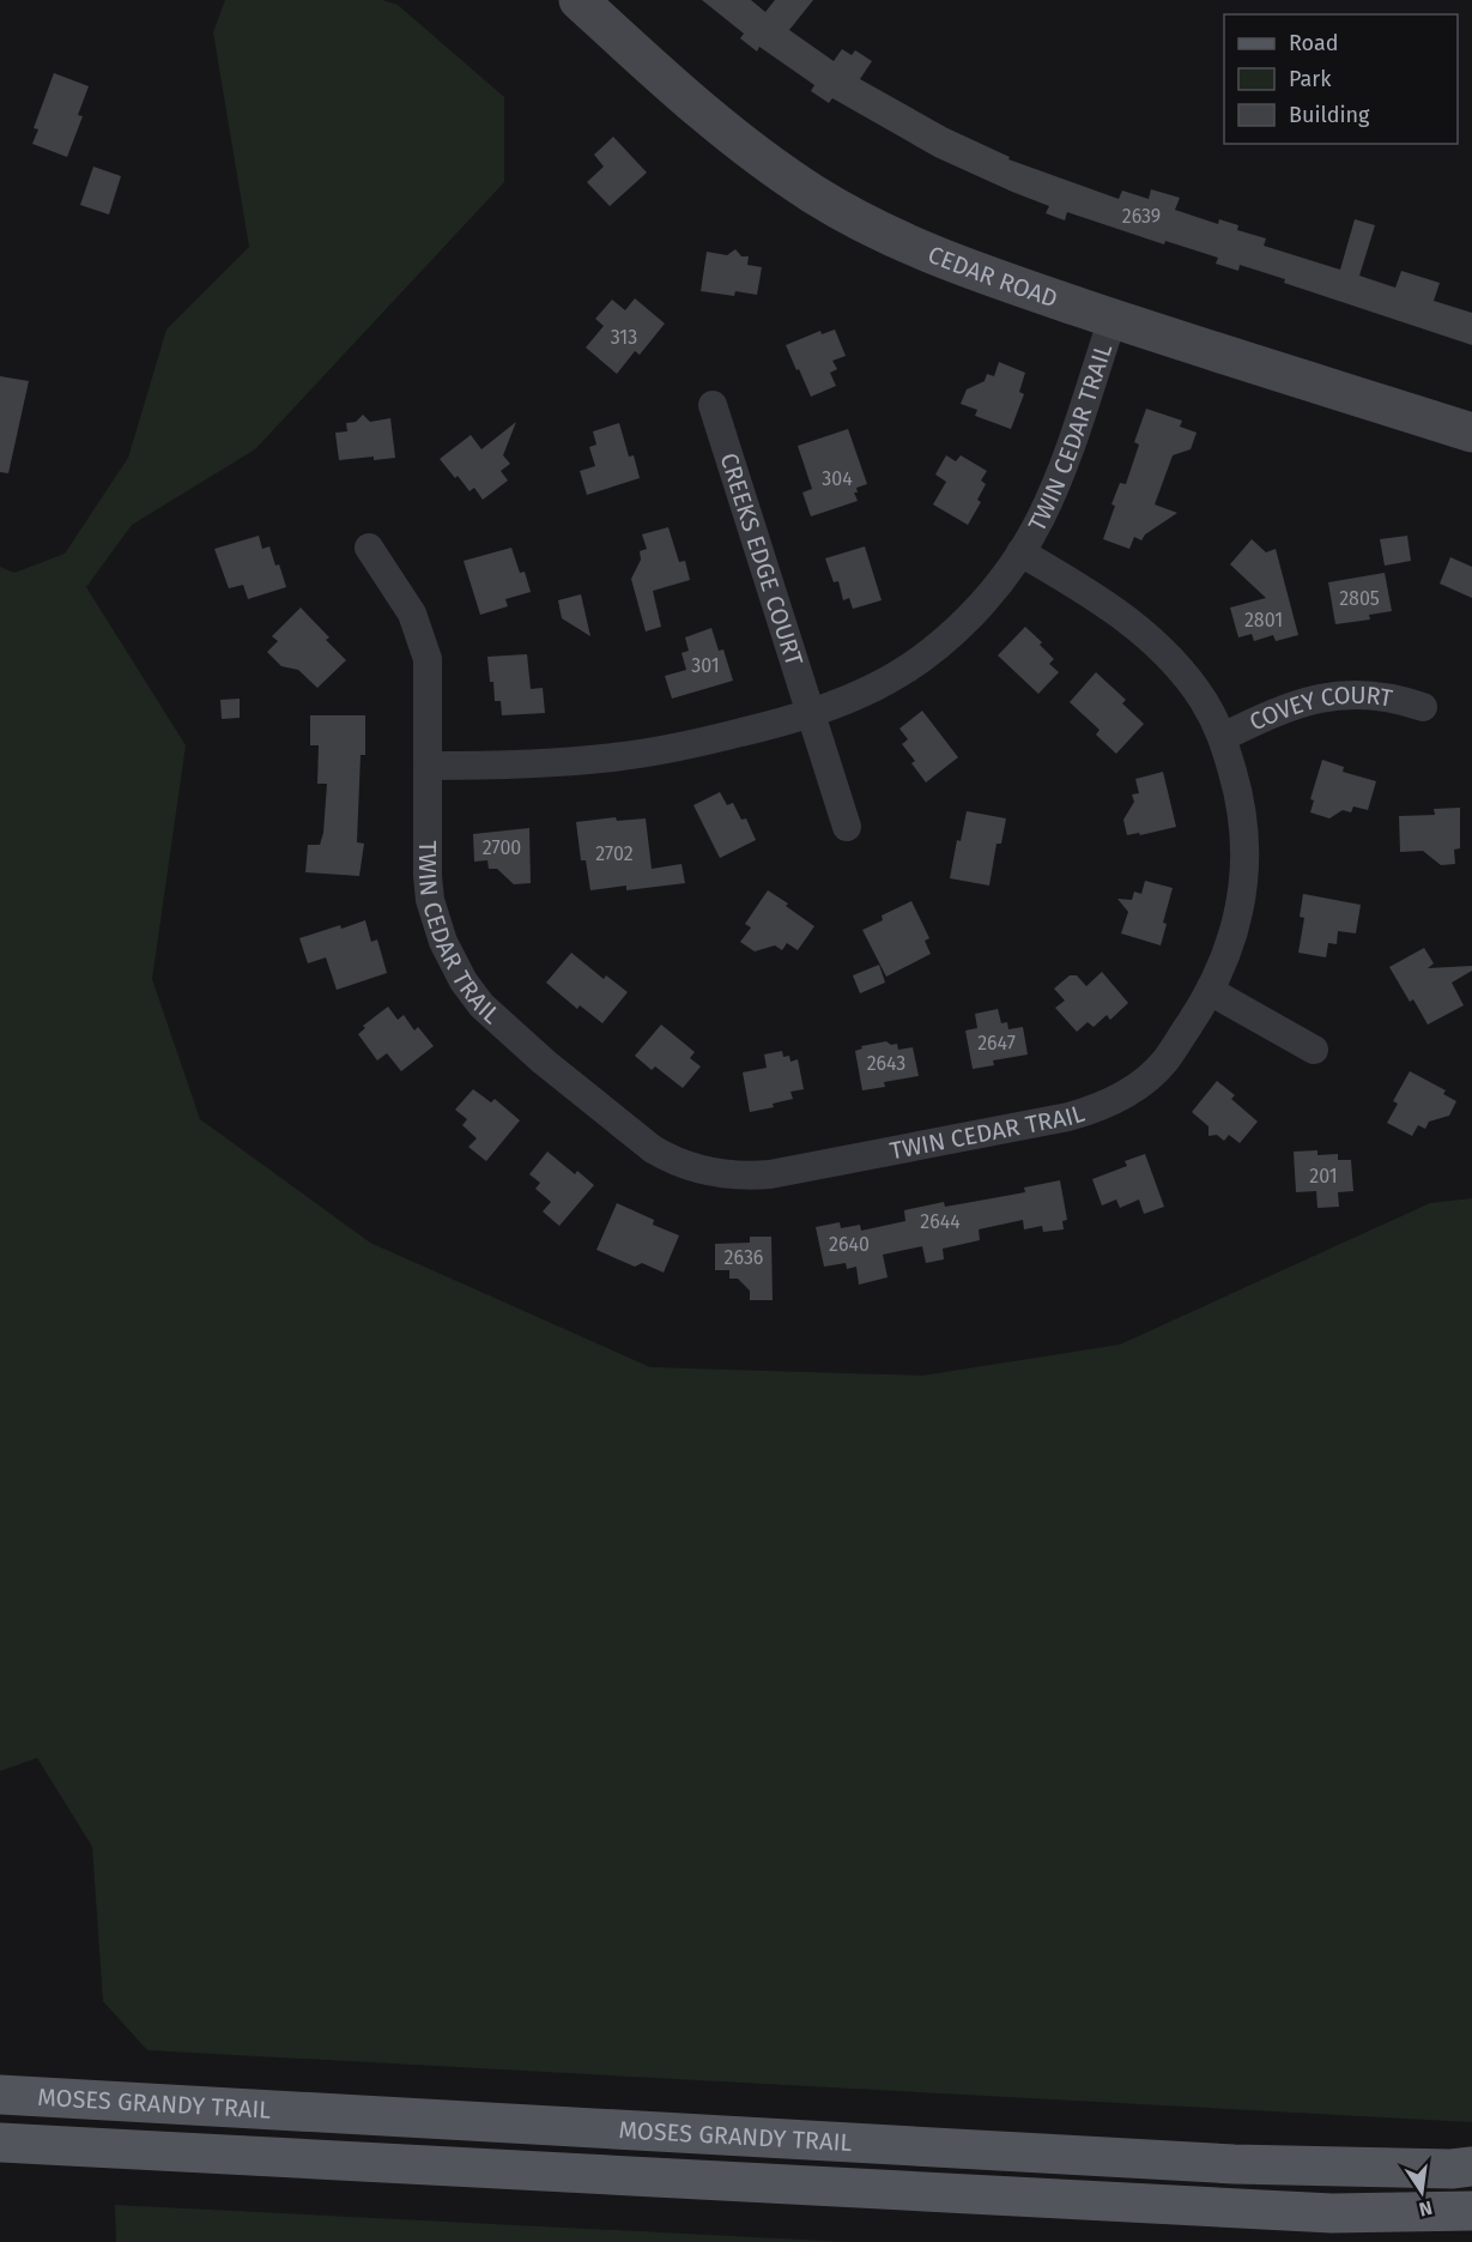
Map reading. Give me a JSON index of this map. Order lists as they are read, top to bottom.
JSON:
{
  "streets": {
    "main road": ["MOSES GRANDY TRAIL"],
    "street": [
      "CEDAR ROAD",
      "TWIN CEDAR TRAIL",
      "CREEKS EDGE COURT",
      "COVEY COURT"
    ]
  },
  "crossings": [
    ["CEDAR ROAD", "TWIN CEDAR TRAIL"],
    ["TWIN CEDAR TRAIL", "CREEKS EDGE COURT"],
    ["TWIN CEDAR TRAIL", "COVEY COURT"]
  ],
  "house_numbers": [
    "2639",
    "313",
    "304",
    "2805",
    "2801",
    "301",
    "2700",
    "2702",
    "2647",
    "2643",
    "201",
    "2644",
    "2640",
    "2636"
  ],
  "legend": ["Road", "Park", "Building"],
  "north": "bottom"
}
